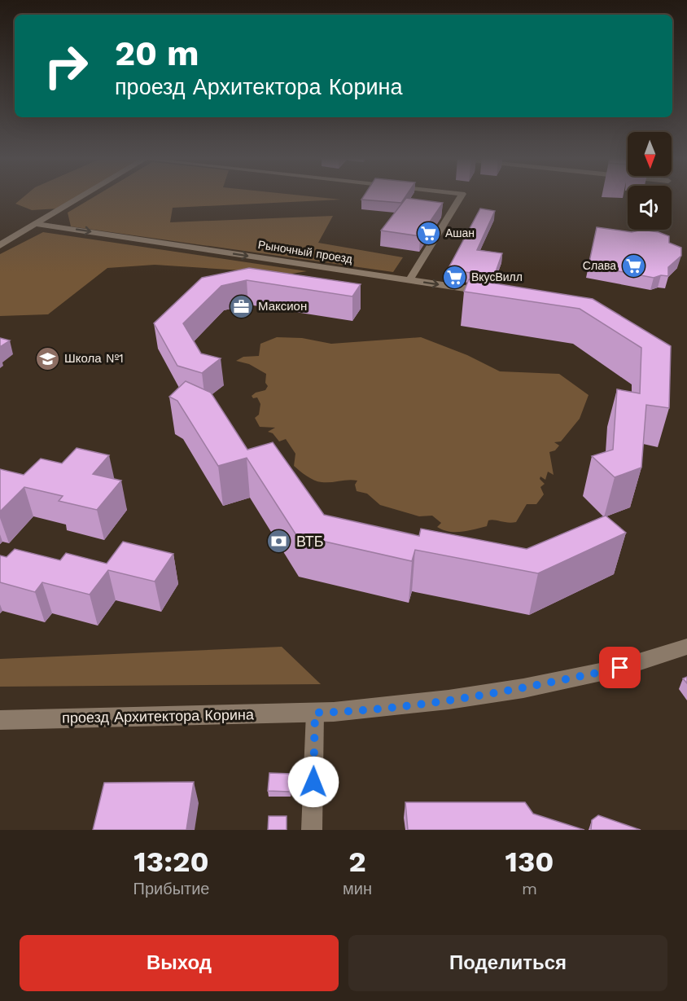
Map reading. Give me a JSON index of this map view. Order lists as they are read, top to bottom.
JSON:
{
  "streets": {
    "street": ["Рыночный проезд", "проезд Архитектора Корина"]
  },
  "one_way": ["Рыночный проезд"],
  "places": {
    "supermarket": ["Ашан", "Слава", "ВкусВилл"],
    "office": ["Максион"],
    "school or university": ["Школа №1"],
    "bank": ["ВТБ"]
  },
  "north": "bottom",
  "page": {
    "turn": ["20 m", "проезд Архитектора Корина"],
    "eta": [
      "13:20",
      "Прибытие",
      "2",
      "мин",
      "130",
      "m"
    ],
    "buttons": ["Выход", "Поделиться"]
  }
}
